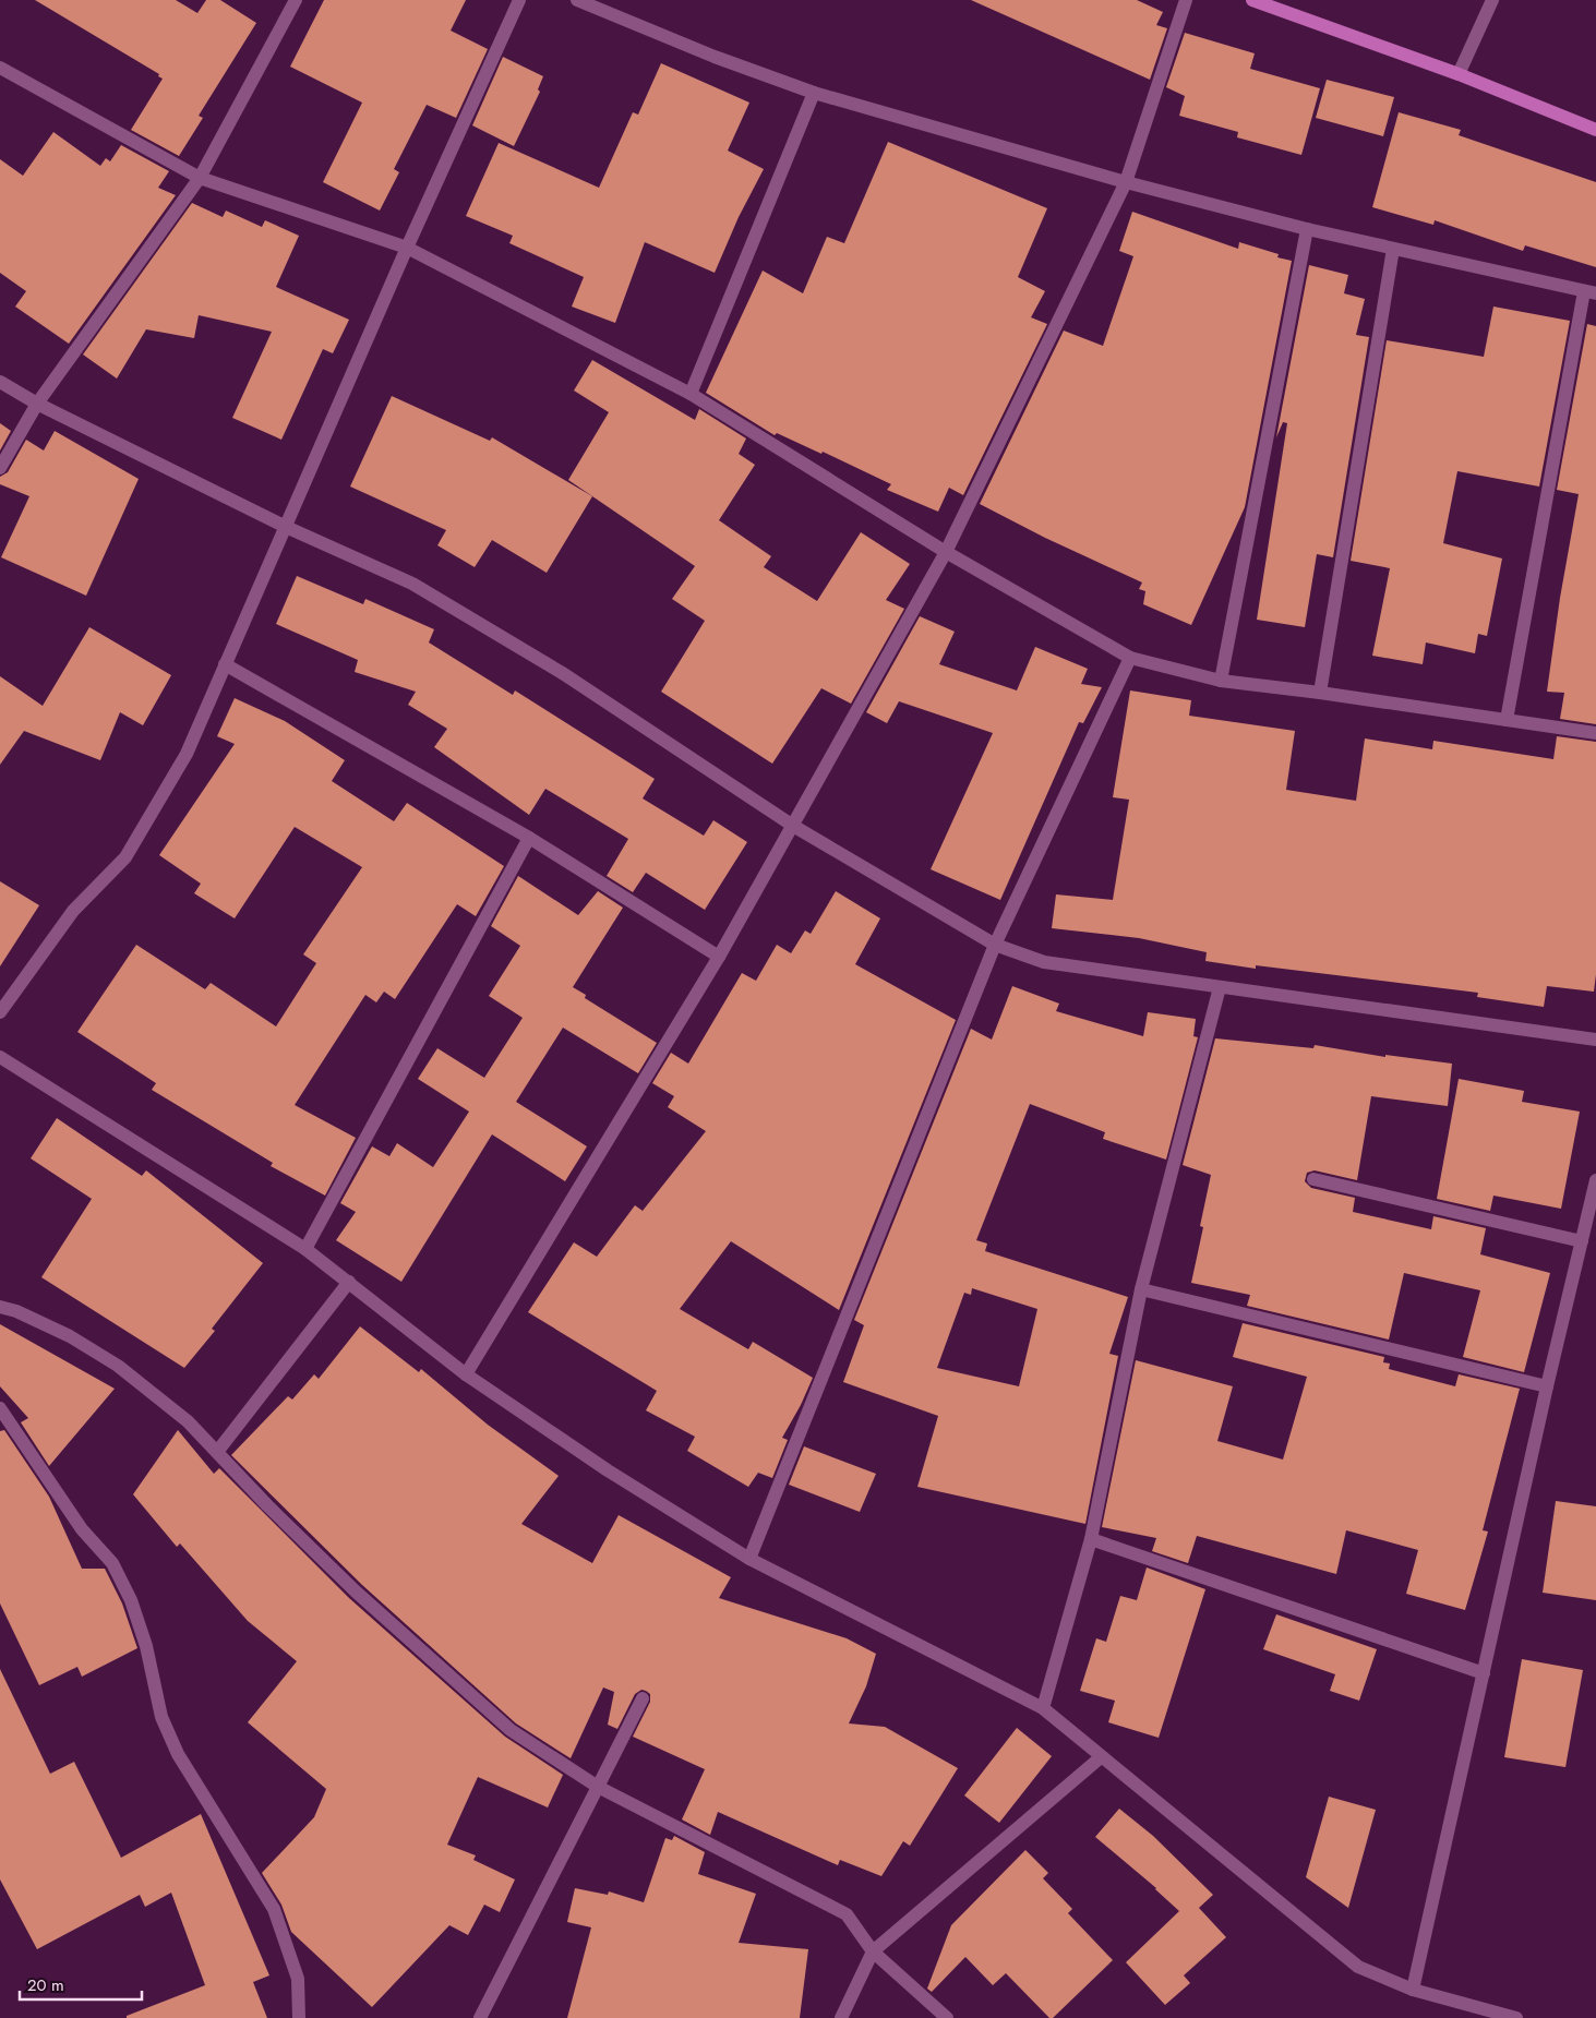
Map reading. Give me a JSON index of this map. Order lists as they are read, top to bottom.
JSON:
{
  "scale_bar": "20 m"
}
